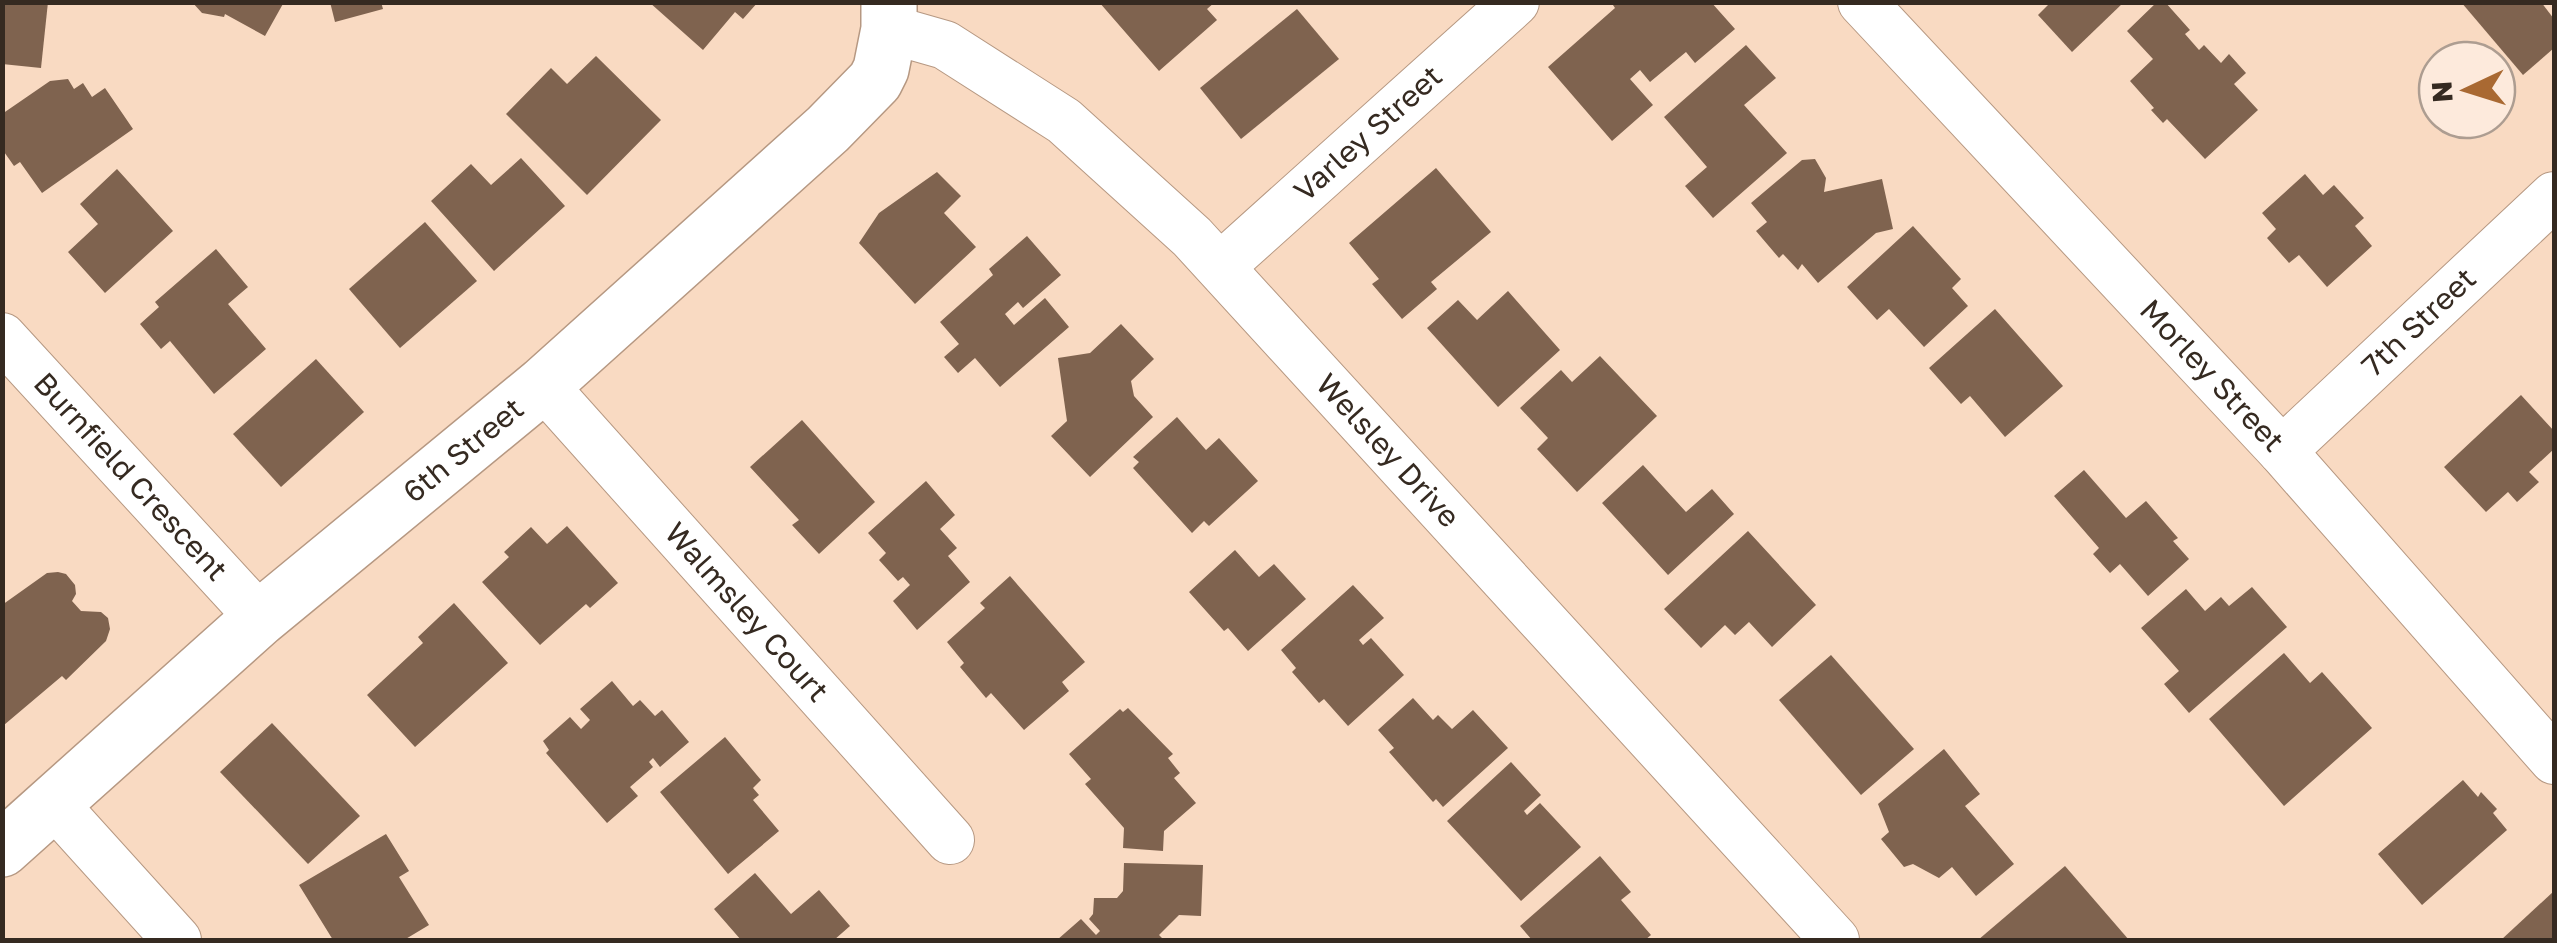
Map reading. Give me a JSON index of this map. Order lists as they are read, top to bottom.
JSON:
{
  "streets": {
    "street": [
      "Varley Street",
      "7th Street",
      "Morley Street",
      "6th Street",
      "Welsley Drive",
      "Burnfield Crescent",
      "Walmsley Court"
    ]
  },
  "crossings": [
    ["Varley Street", "Welsley Drive"],
    ["7th Street", "Morley Street"],
    ["6th Street", "Welsley Drive"],
    ["6th Street", "Burnfield Crescent"],
    ["6th Street", "Walmsley Court"]
  ],
  "north": "left"
}
